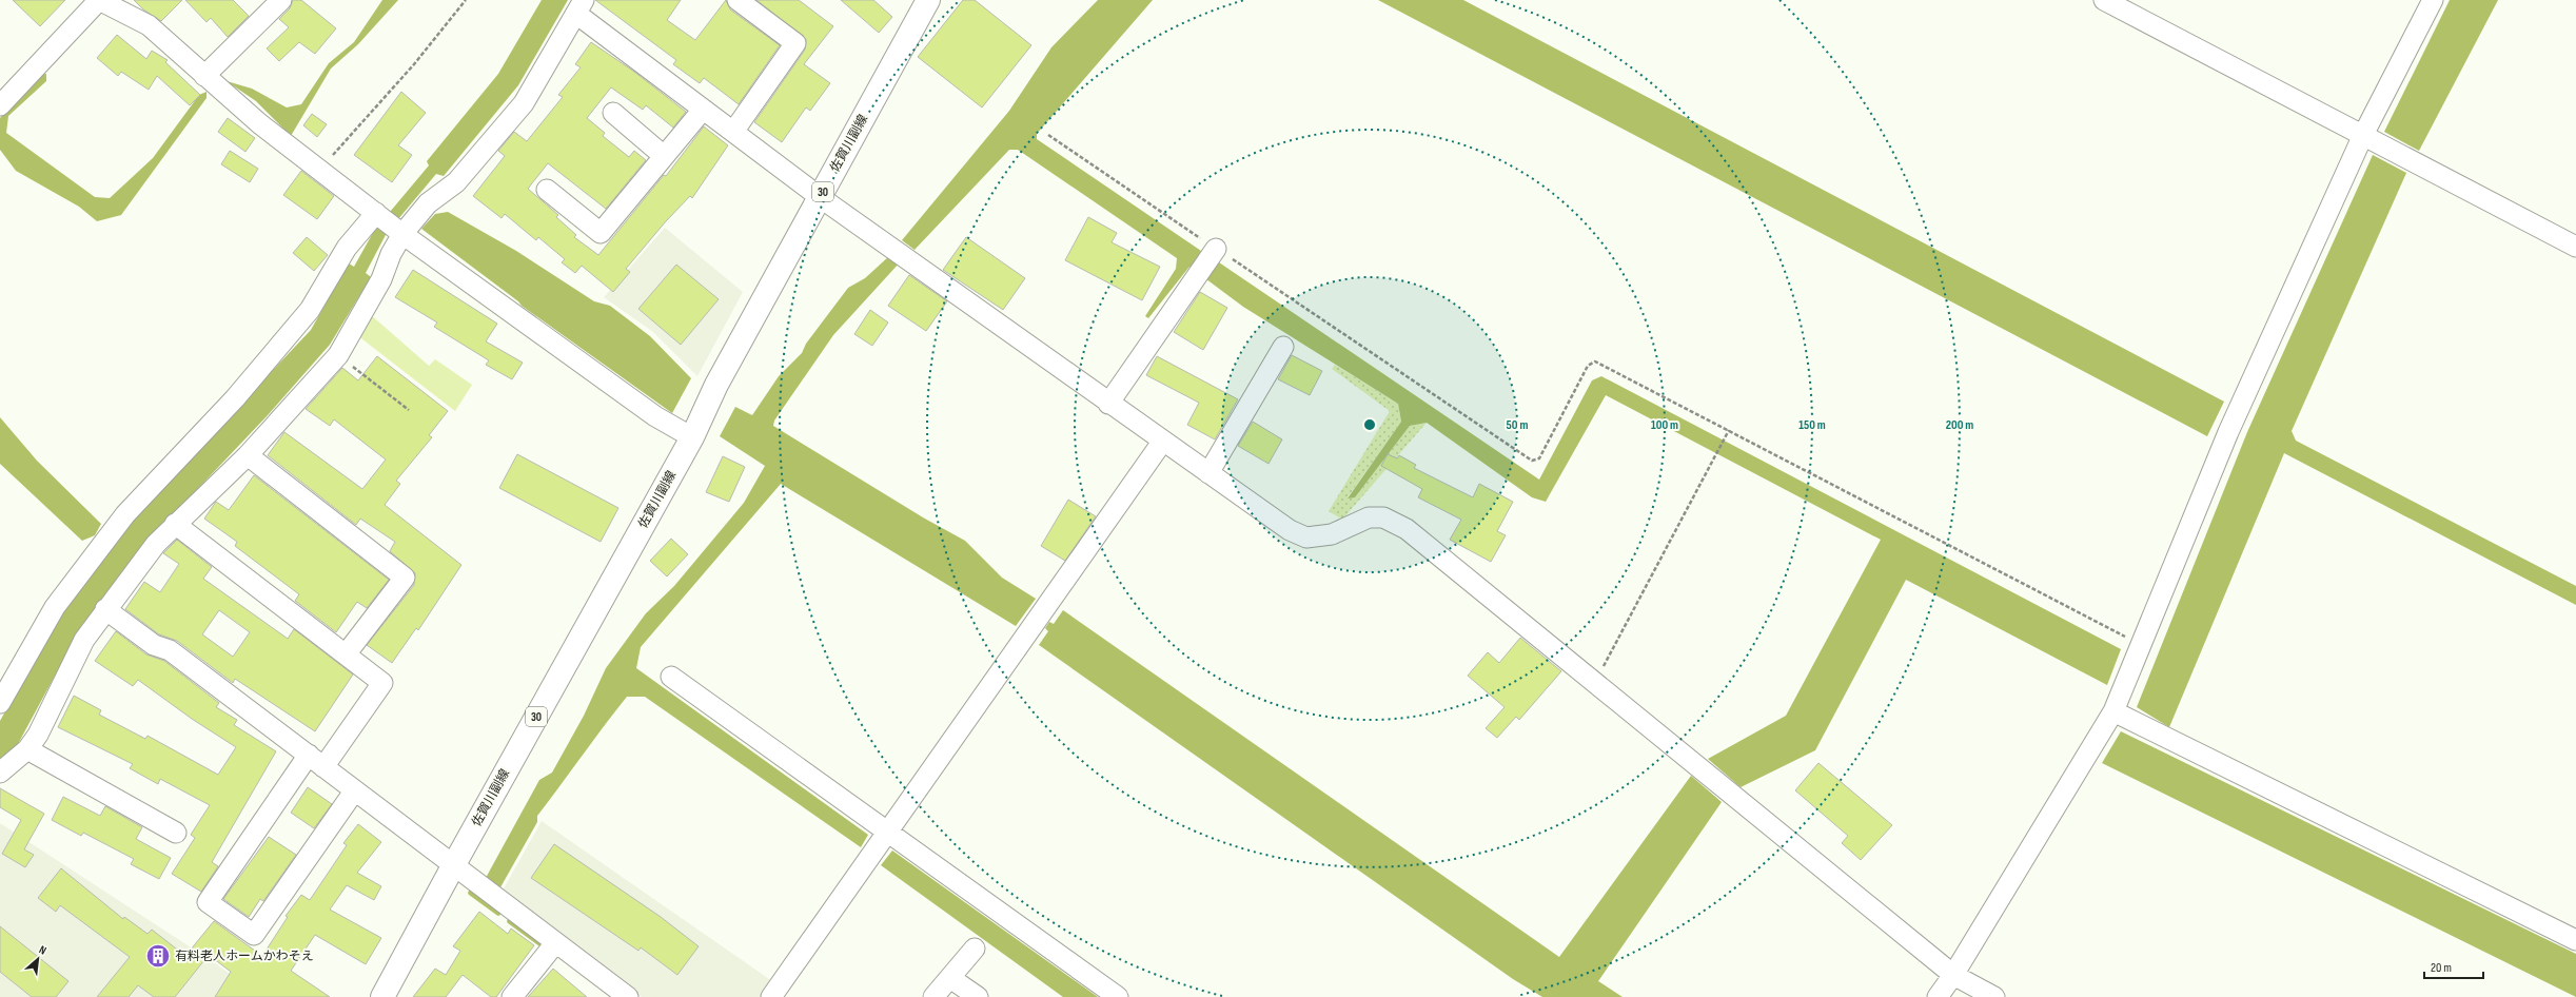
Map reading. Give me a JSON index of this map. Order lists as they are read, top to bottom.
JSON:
{
  "streets": {
    "main road": ["佐賀川副線", "30"]
  },
  "places": {
    "building": ["有料老人ホームかわそえ"]
  },
  "scale_bar": "20 m",
  "north": "top right",
  "rings": [
    "50 m",
    "100 m",
    "150 m",
    "200 m"
  ]
}
